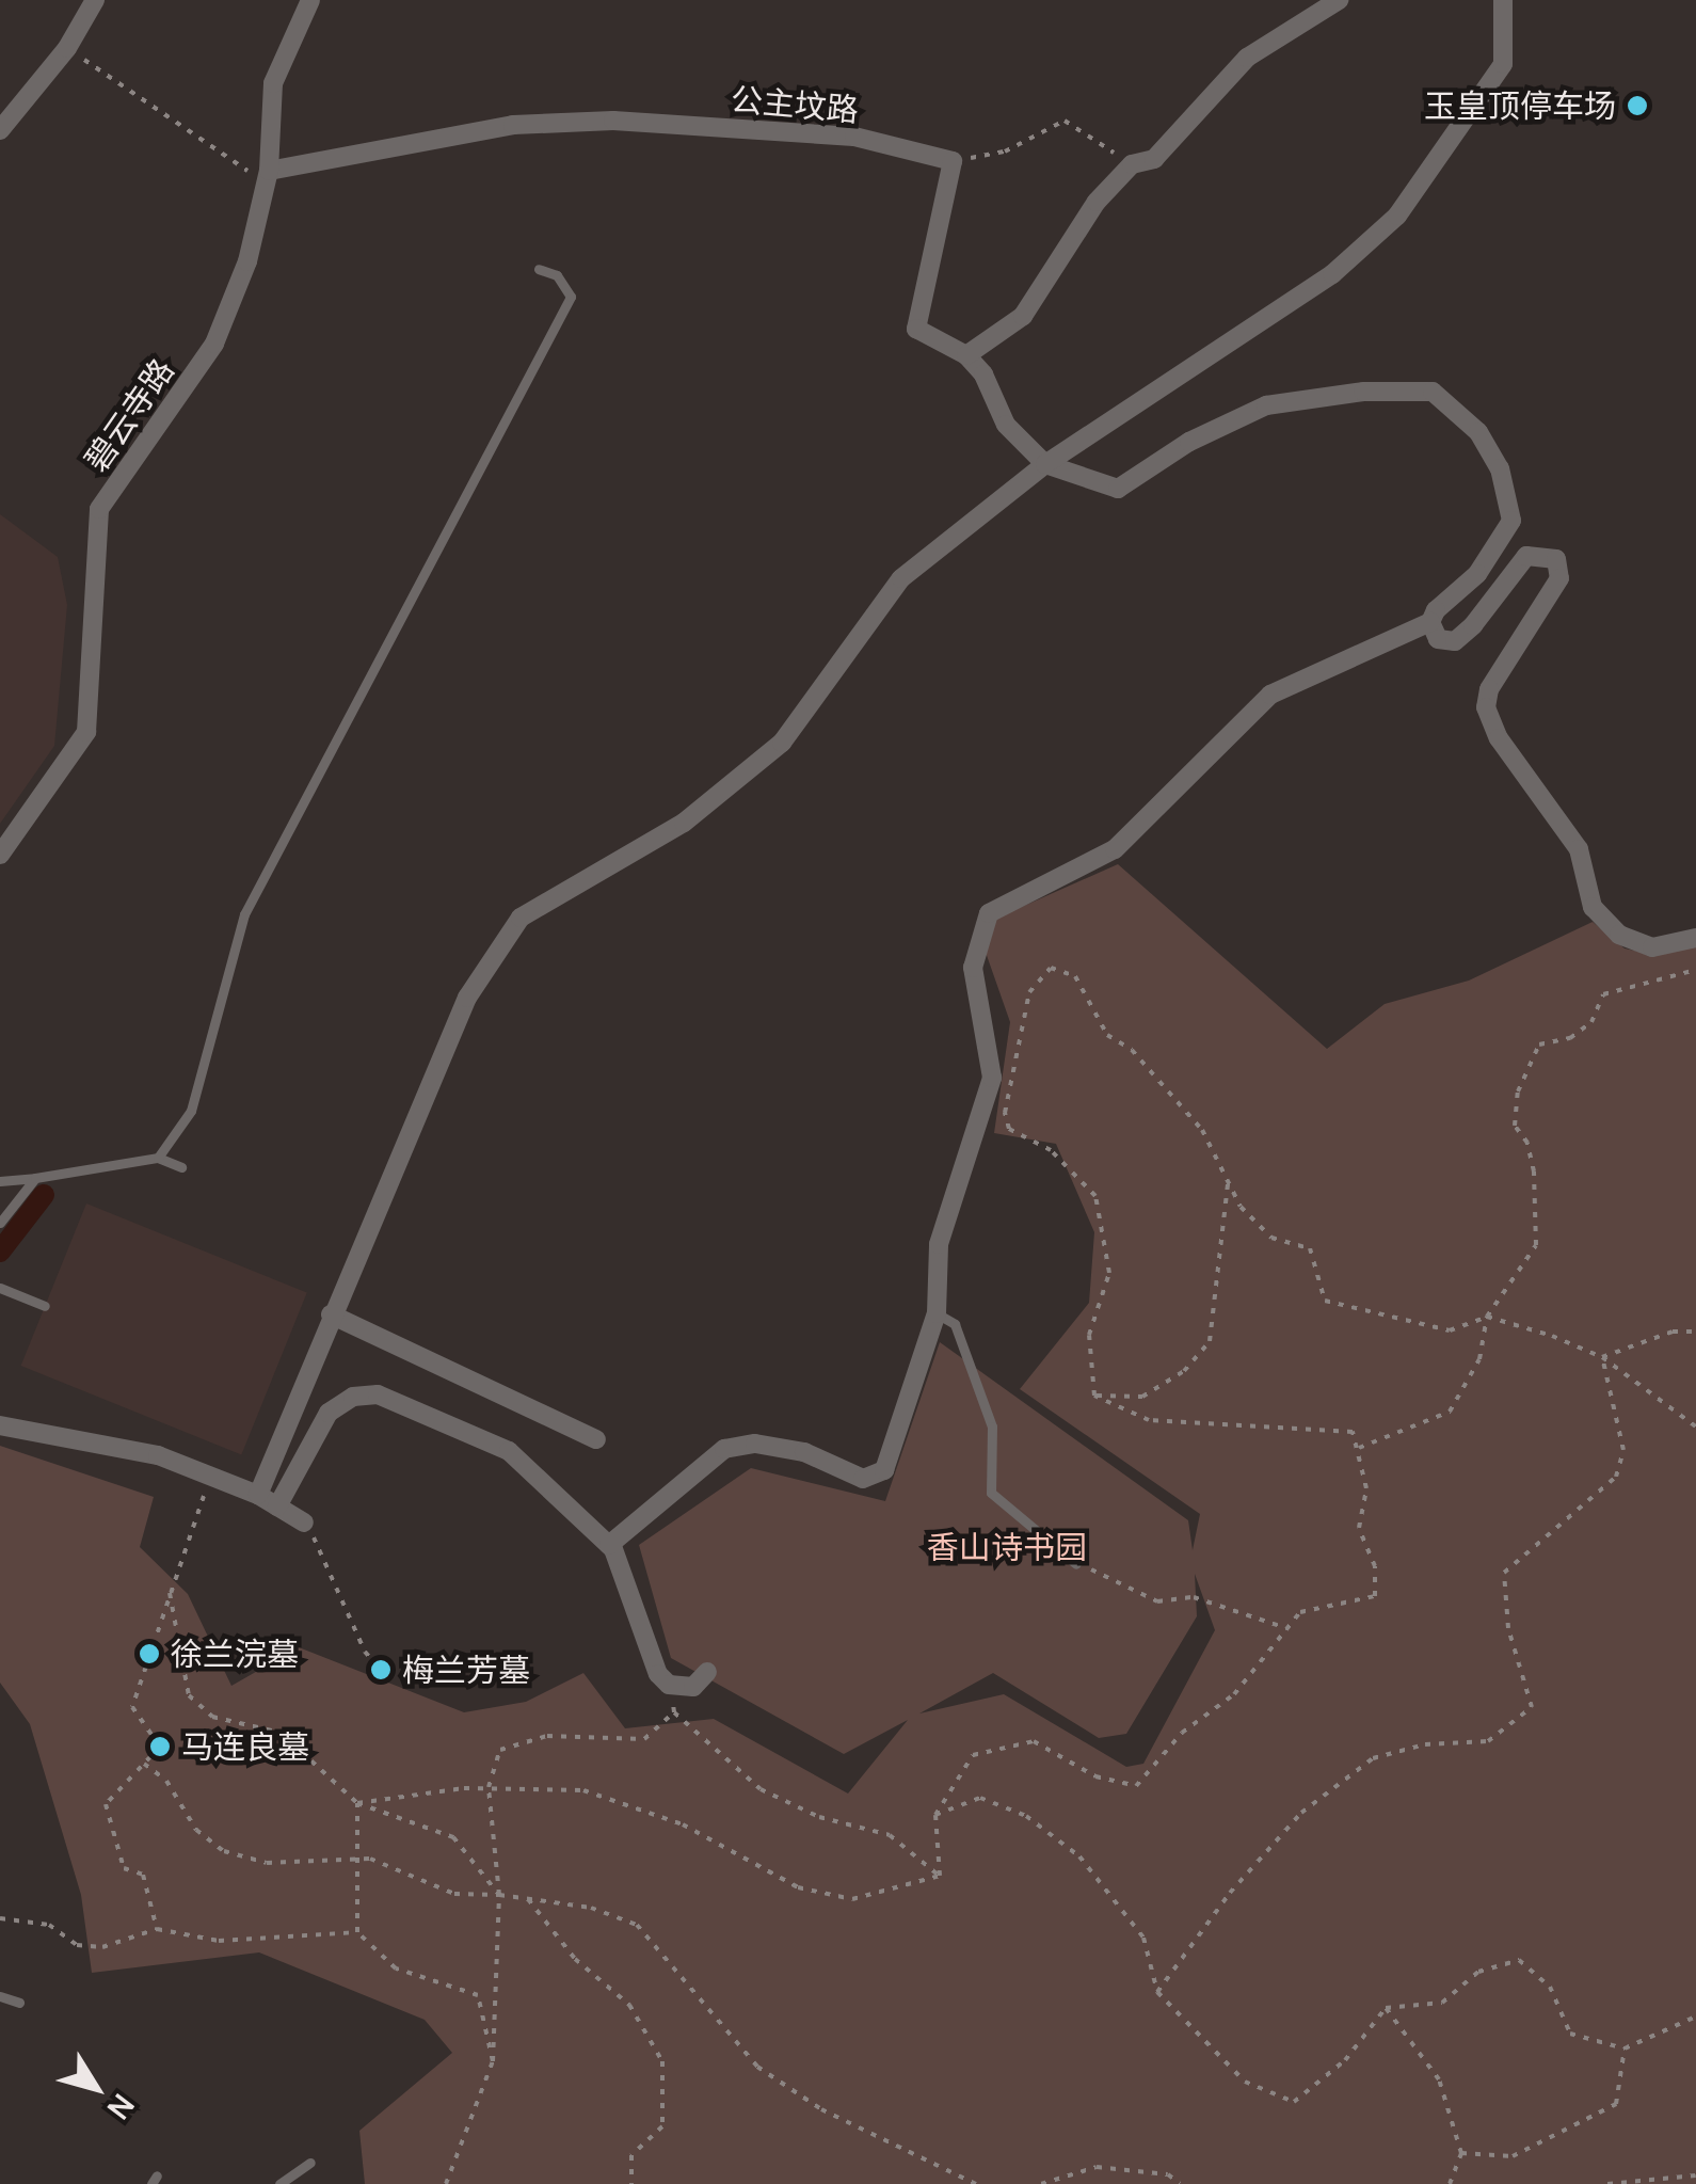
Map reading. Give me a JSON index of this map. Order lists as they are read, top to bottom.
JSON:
{
  "streets": {
    "street": ["公主坟路", "碧云寺路"]
  },
  "crossings": [
    ["公主坟路", "碧云寺路"]
  ],
  "parks": ["香山诗书园"],
  "places": [
    "玉皇顶停车场",
    "徐兰浣墓",
    "梅兰芳墓",
    "马连良墓"
  ],
  "north": "bottom right"
}
